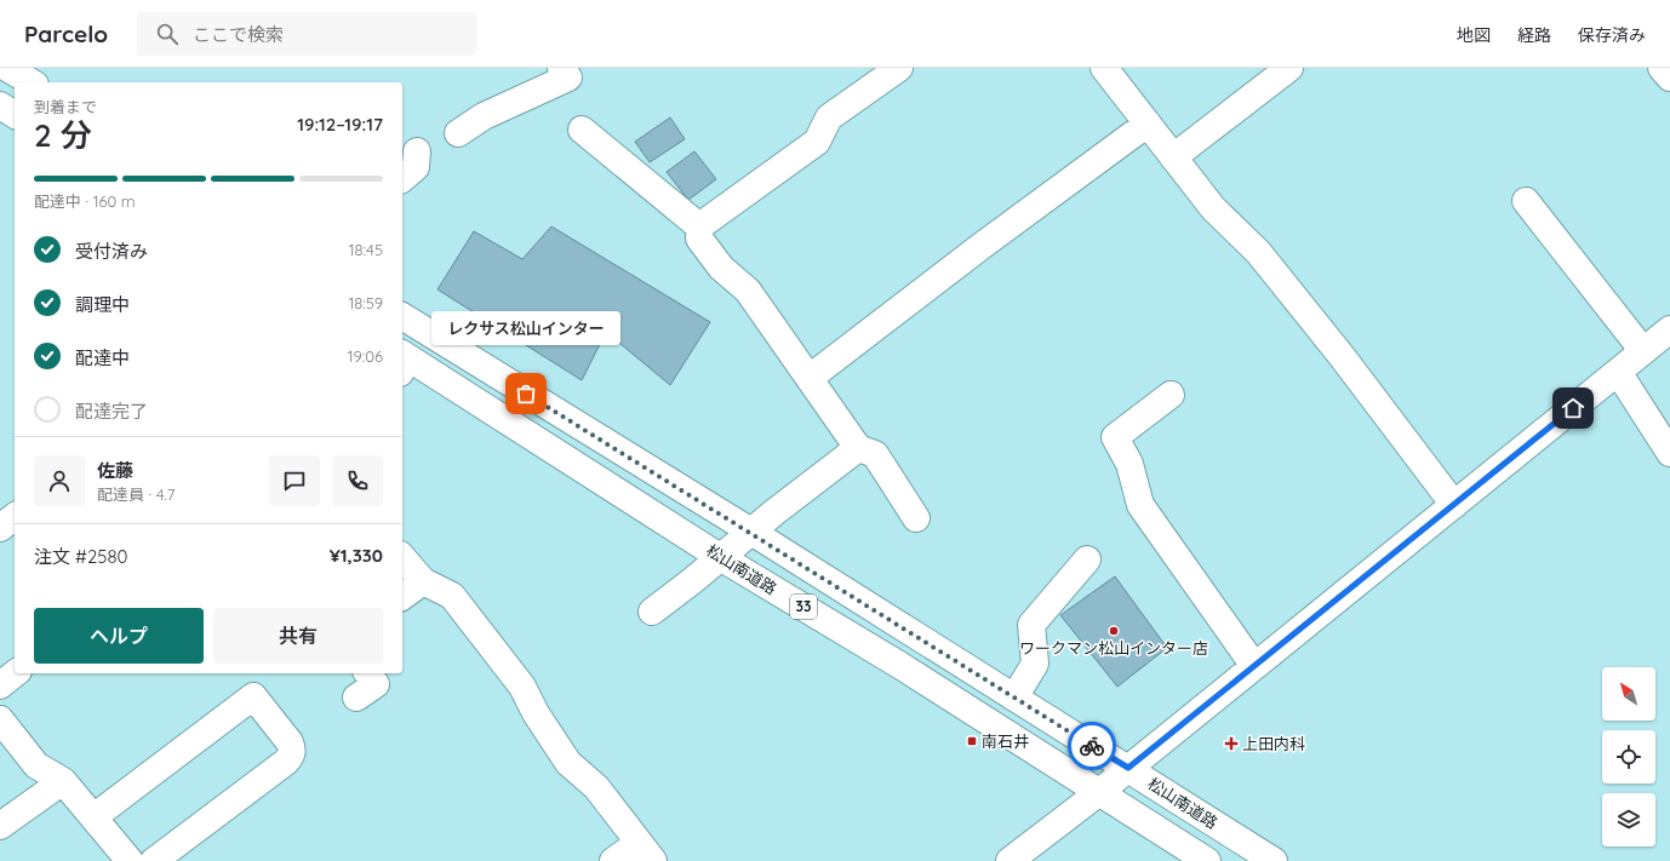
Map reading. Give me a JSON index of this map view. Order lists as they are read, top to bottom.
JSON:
{
  "streets": {
    "main road": ["松山南道路", "33"]
  },
  "places": {
    "other": ["レクサス松山インター", "ワークマン松山インター店"],
    "transit": ["南石井"],
    "health": ["上田内科"]
  },
  "north": "top left",
  "page": {
    "header": "Parcelo",
    "search": "ここで検索",
    "nav": ["地図", "経路", "保存済み"],
    "heading": ["2 分", "到着まで", "19:12–19:17"],
    "panel": [
      "佐藤",
      "配達員 · 4.7",
      "注文 #2580",
      "¥1,330"
    ],
    "bar": "配達中 · 160 m",
    "list": [
      ["受付済み", "18:45"],
      ["調理中", "18:59"],
      ["配達中", "19:06"],
      "配達完了"
    ],
    "bubble": "レクサス松山インター",
    "buttons": ["ヘルプ", "共有"]
  }
}
